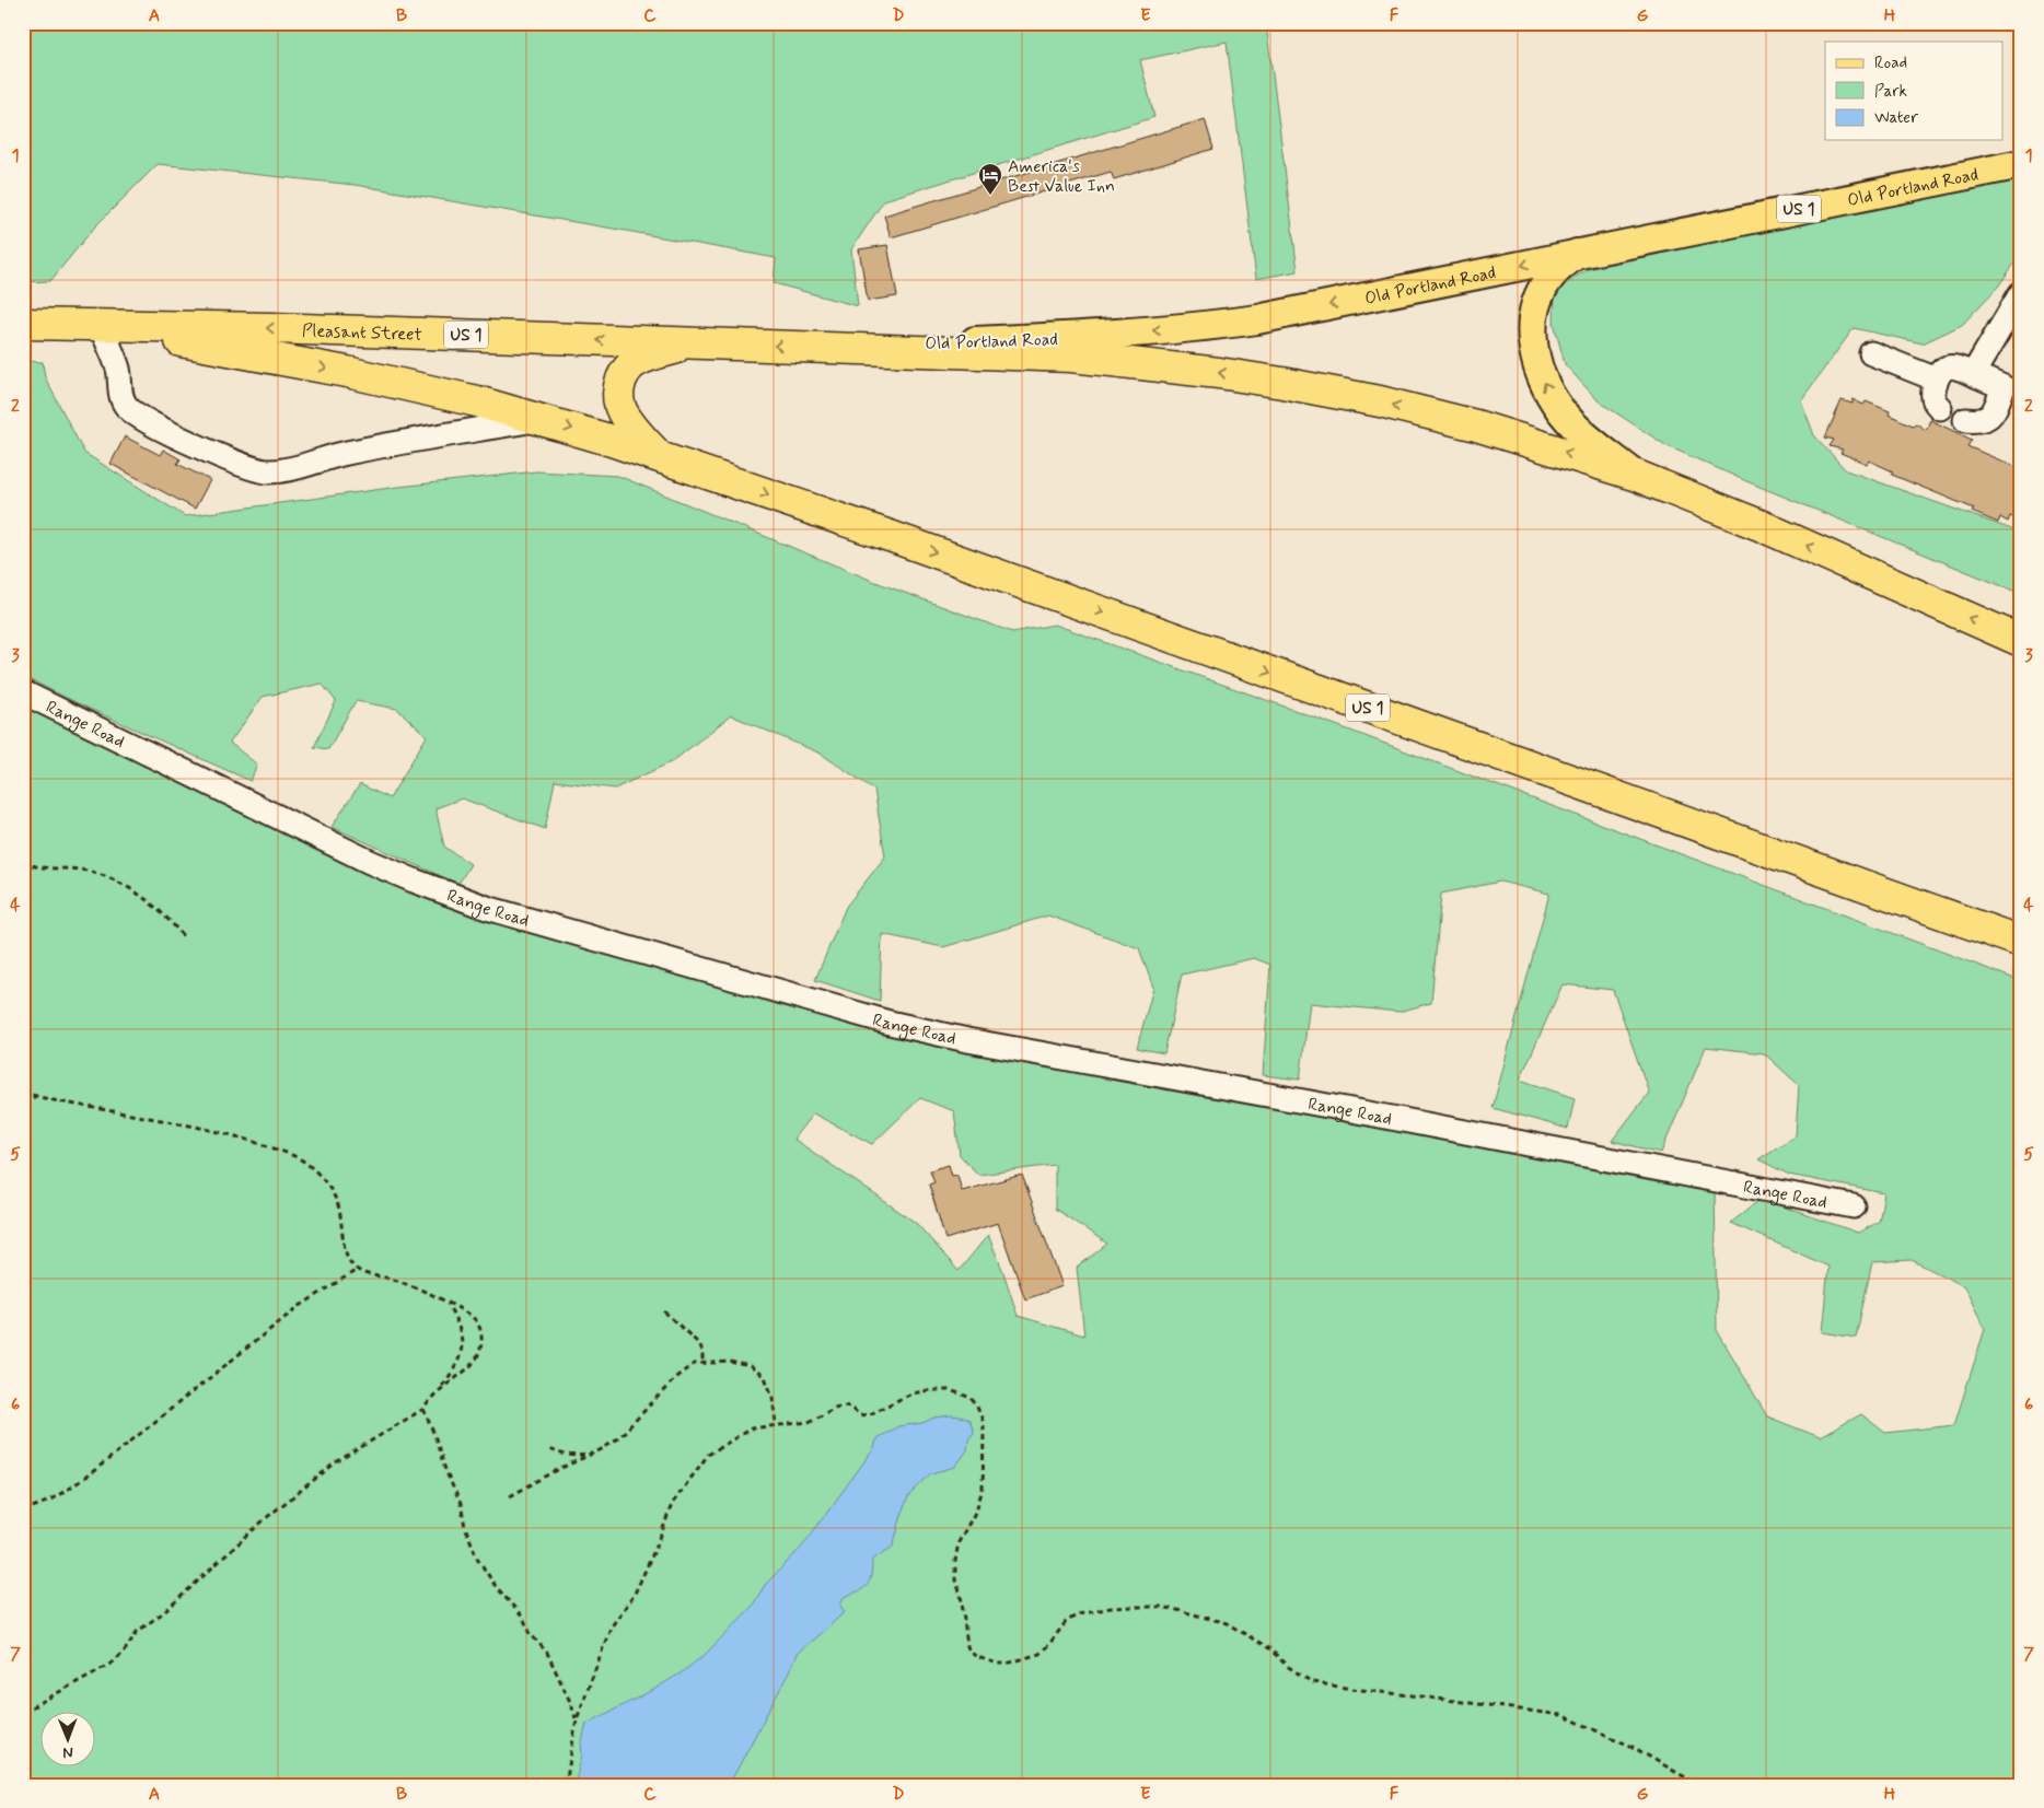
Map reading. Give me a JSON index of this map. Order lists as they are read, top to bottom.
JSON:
{
  "streets": {
    "highway": ["US 1", "Pleasant Street"],
    "main road": ["Old Portland Road"],
    "street": ["Range Road"]
  },
  "crossings": [
    ["Old Portland Road", "US 1"],
    ["Old Portland Road", "Pleasant Street"],
    ["US 1", "Pleasant Street"]
  ],
  "one_way": ["Old Portland Road"],
  "places": {
    "hotel": ["America's Best Value Inn"]
  },
  "legend": ["Road", "Park", "Water"],
  "north": "bottom",
  "grid": {
    "columns": [
      "A",
      "B",
      "C",
      "D",
      "E",
      "F",
      "G",
      "H"
    ],
    "rows": [
      "1",
      "2",
      "3",
      "4",
      "5",
      "6",
      "7"
    ]
  }
}
